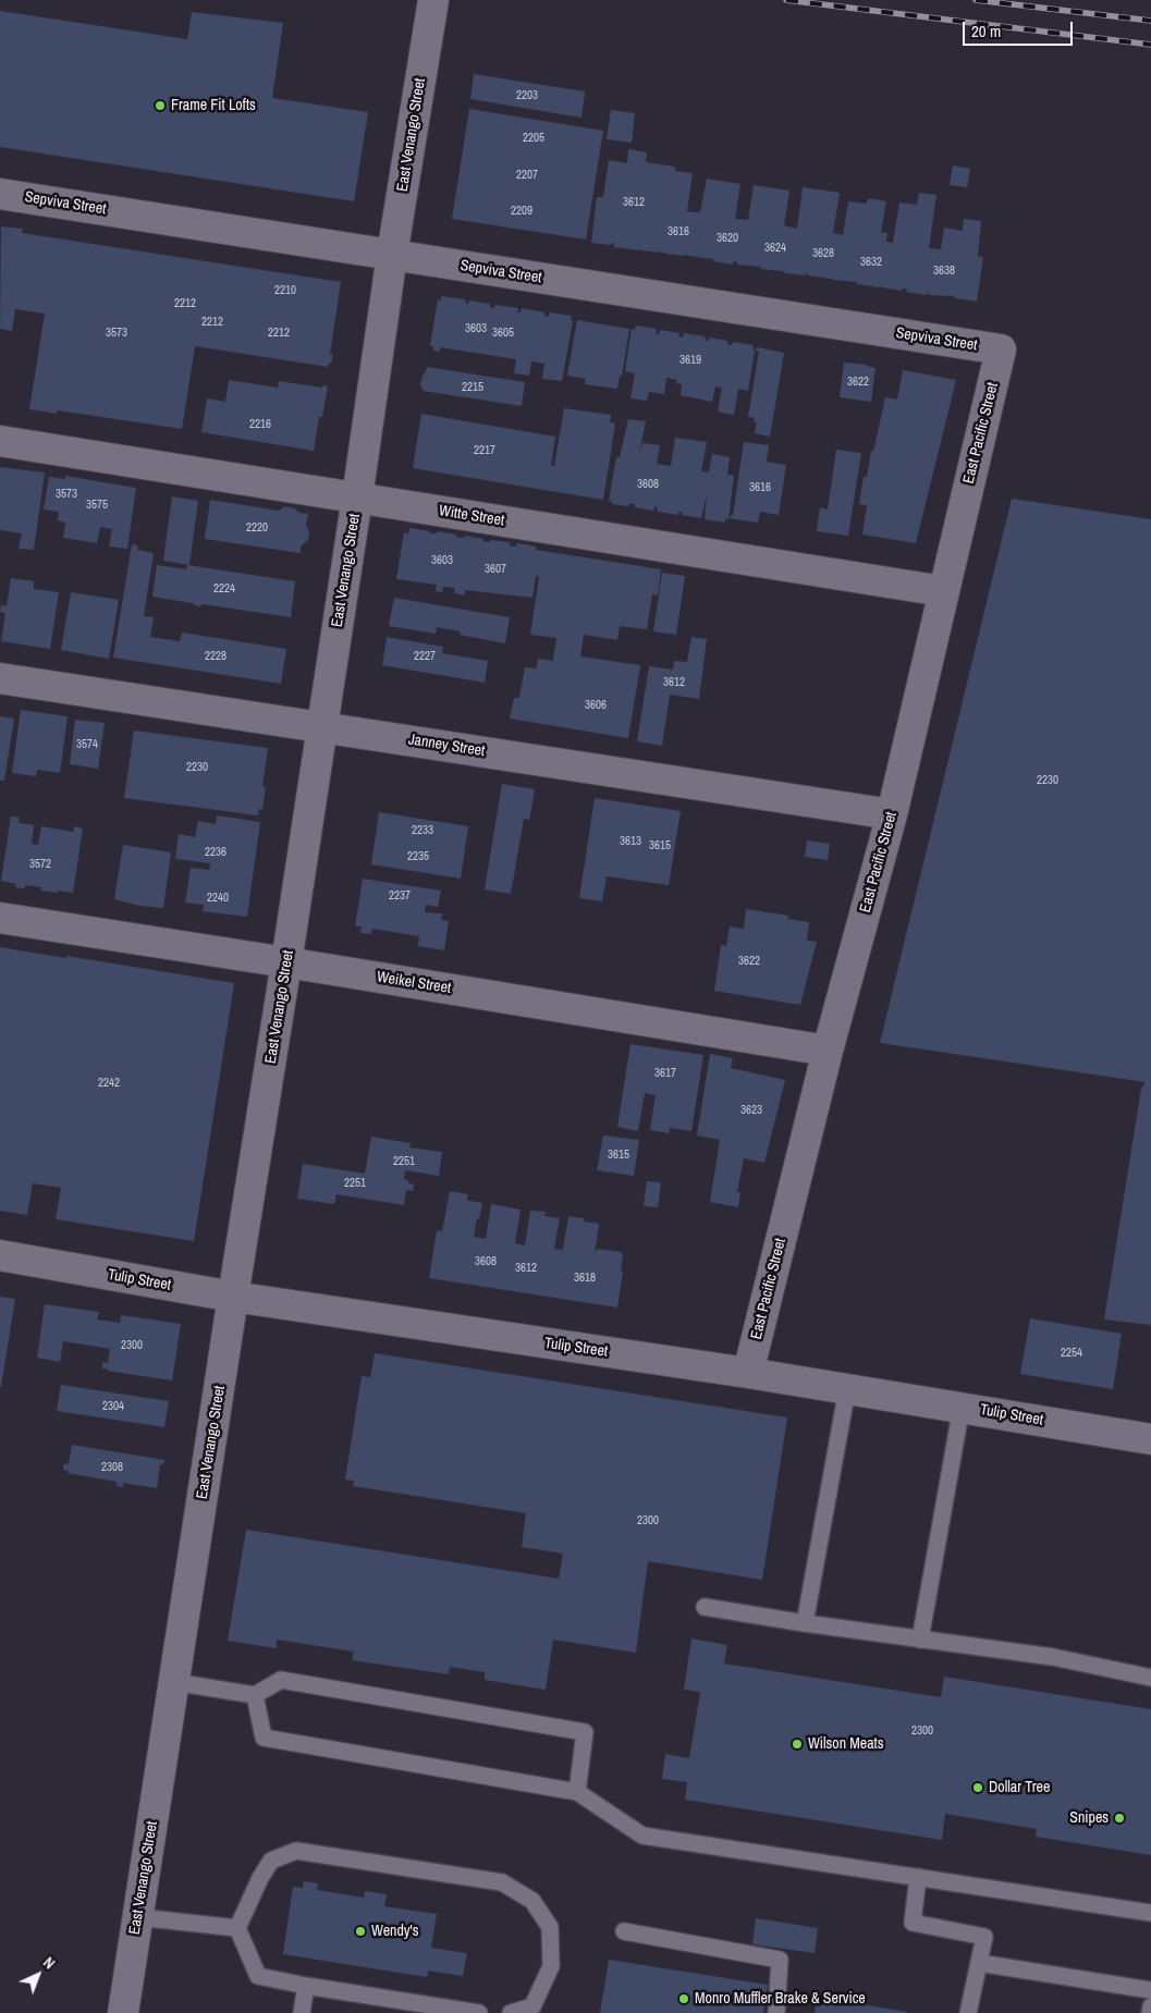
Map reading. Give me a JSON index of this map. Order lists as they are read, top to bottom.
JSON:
{
  "streets": {
    "street": [
      "East Venango Street",
      "Sepviva Street",
      "East Pacific Street",
      "Witte Street",
      "Janney Street",
      "Weikel Street",
      "Tulip Street"
    ]
  },
  "crossings": [
    ["East Venango Street", "Sepviva Street"],
    ["East Venango Street", "Witte Street"],
    ["East Venango Street", "Janney Street"],
    ["East Venango Street", "Weikel Street"],
    ["East Venango Street", "Tulip Street"],
    ["Sepviva Street", "East Pacific Street"],
    ["East Pacific Street", "Witte Street"],
    ["East Pacific Street", "Janney Street"],
    ["East Pacific Street", "Weikel Street"],
    ["East Pacific Street", "Tulip Street"]
  ],
  "places": [
    "Frame Fit Lofts",
    "Wilson Meats",
    "Dollar Tree",
    "Snipes",
    "Wendy's",
    "Monro Muffler Brake & Service"
  ],
  "house_numbers": [
    "2203",
    "2205",
    "2207",
    "3612",
    "2209",
    "3616",
    "3620",
    "3624",
    "3628",
    "3632",
    "3638",
    "2210",
    "2212",
    "2212",
    "3603",
    "3573",
    "2212",
    "3605",
    "3619",
    "3622",
    "2215",
    "2216",
    "2217",
    "3608",
    "3616",
    "3573",
    "3575",
    "2220",
    "3603",
    "3607",
    "2224",
    "2228",
    "2227",
    "3612",
    "3606",
    "3574",
    "2230",
    "2230",
    "2233",
    "3613",
    "3615",
    "2236",
    "2235",
    "3572",
    "2237",
    "2240",
    "3622",
    "3617",
    "2242",
    "3623",
    "3615",
    "2251",
    "2251",
    "3608",
    "3612",
    "3618",
    "2300",
    "2254",
    "2304",
    "2308",
    "2300",
    "2300"
  ],
  "scale_bar": "20 m",
  "north": "top right"
}
